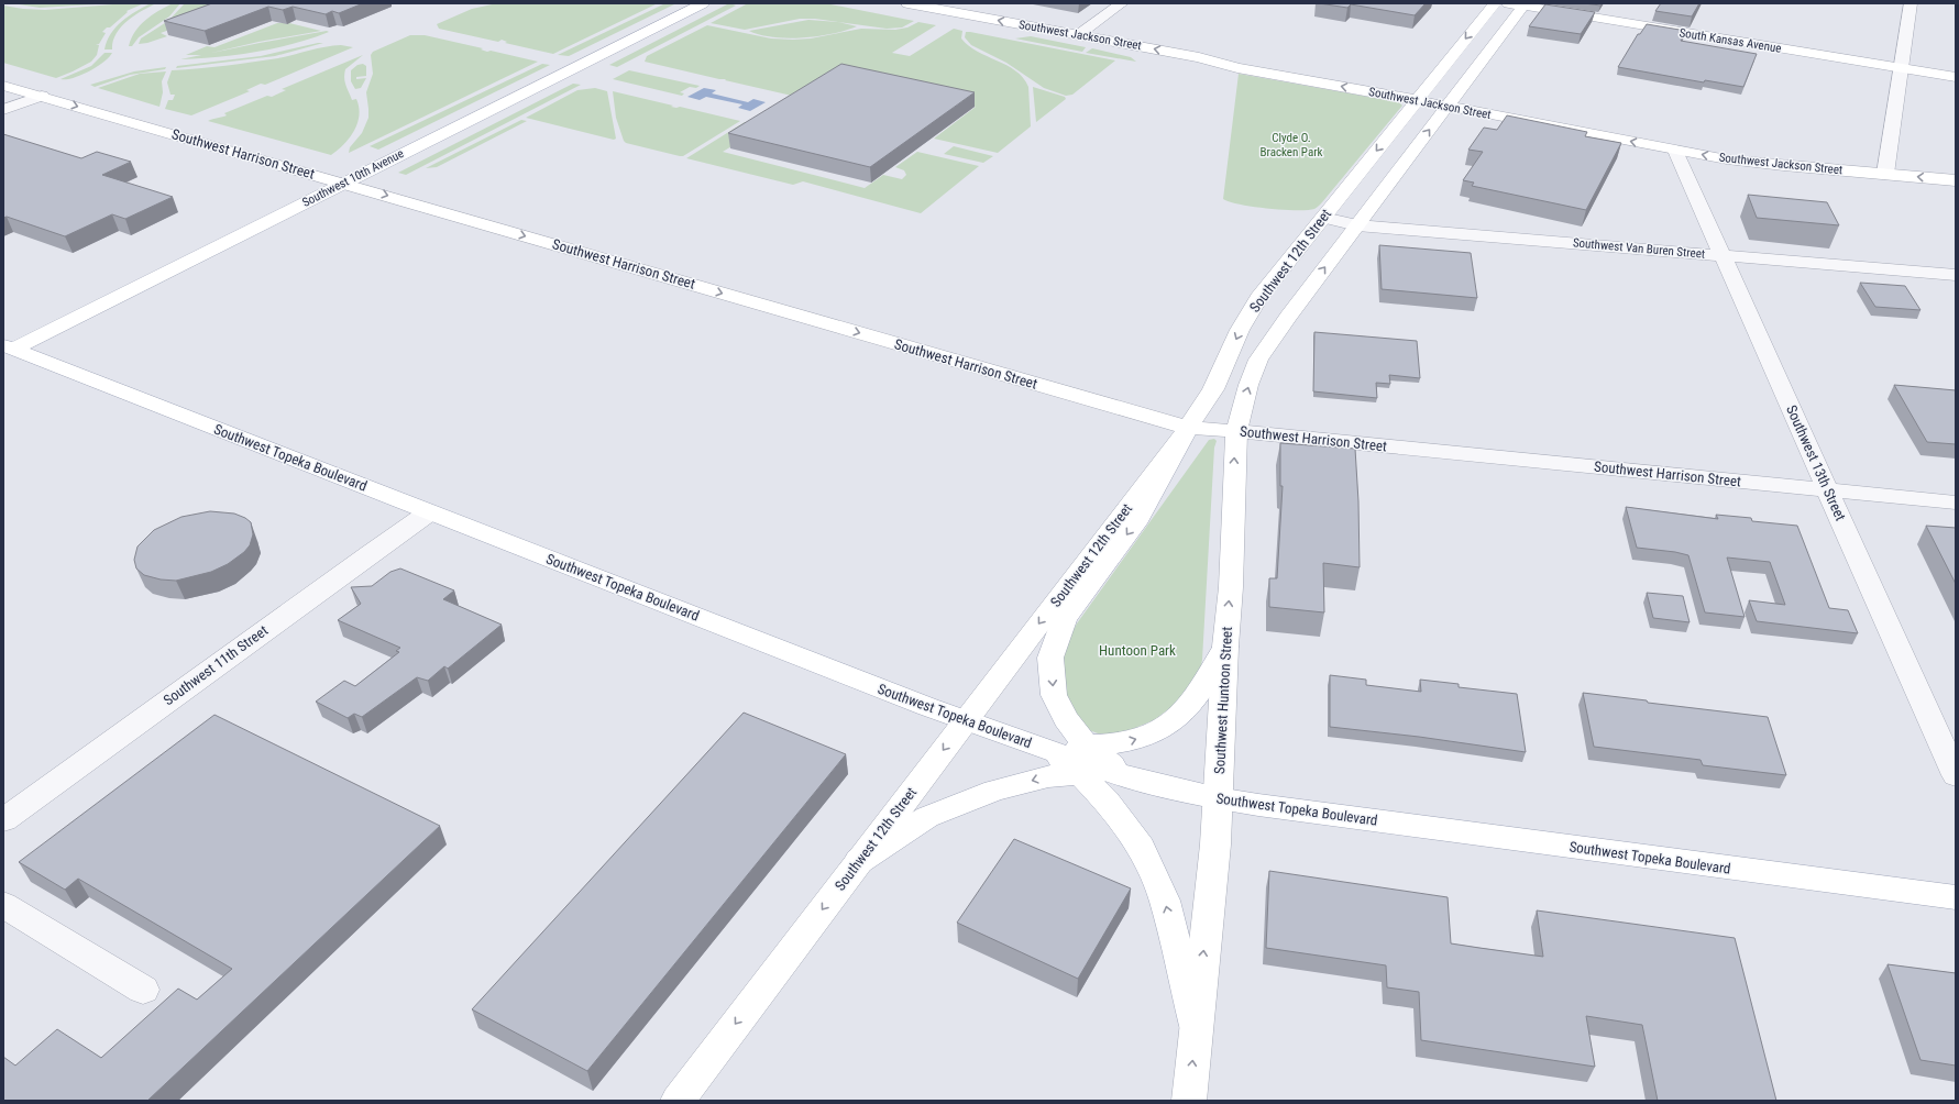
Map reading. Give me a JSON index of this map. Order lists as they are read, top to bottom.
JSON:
{
  "streets": {
    "main road": [
      "Southwest Jackson Street",
      "South Kansas Avenue",
      "Southwest Harrison Street",
      "Southwest 10th Avenue",
      "Southwest 12th Street",
      "Southwest Topeka Boulevard",
      "Southwest Huntoon Street"
    ],
    "street": ["Southwest Van Buren Street", "Southwest 13th Street", "Southwest 11th Street"]
  },
  "crossings": [
    ["Southwest Jackson Street", "Southwest 12th Street"],
    ["Southwest Jackson Street", "Southwest 13th Street"],
    ["Southwest Harrison Street", "Southwest 10th Avenue"],
    ["Southwest Harrison Street", "Southwest 12th Street"],
    ["Southwest Harrison Street", "Southwest 13th Street"],
    ["Southwest Harrison Street", "Southwest Huntoon Street"],
    ["Southwest 10th Avenue", "Southwest Topeka Boulevard"],
    ["Southwest Van Buren Street", "Southwest 12th Street"],
    ["Southwest Van Buren Street", "Southwest 13th Street"],
    ["Southwest 12th Street", "Southwest Topeka Boulevard"],
    ["Southwest Topeka Boulevard", "Southwest 11th Street"],
    ["Southwest Topeka Boulevard", "Southwest Huntoon Street"]
  ],
  "one_way": ["Southwest Jackson Street", "Southwest Harrison Street", "Southwest Huntoon Street"],
  "parks": ["Clyde O. Bracken Park", "Huntoon Park"]
}
